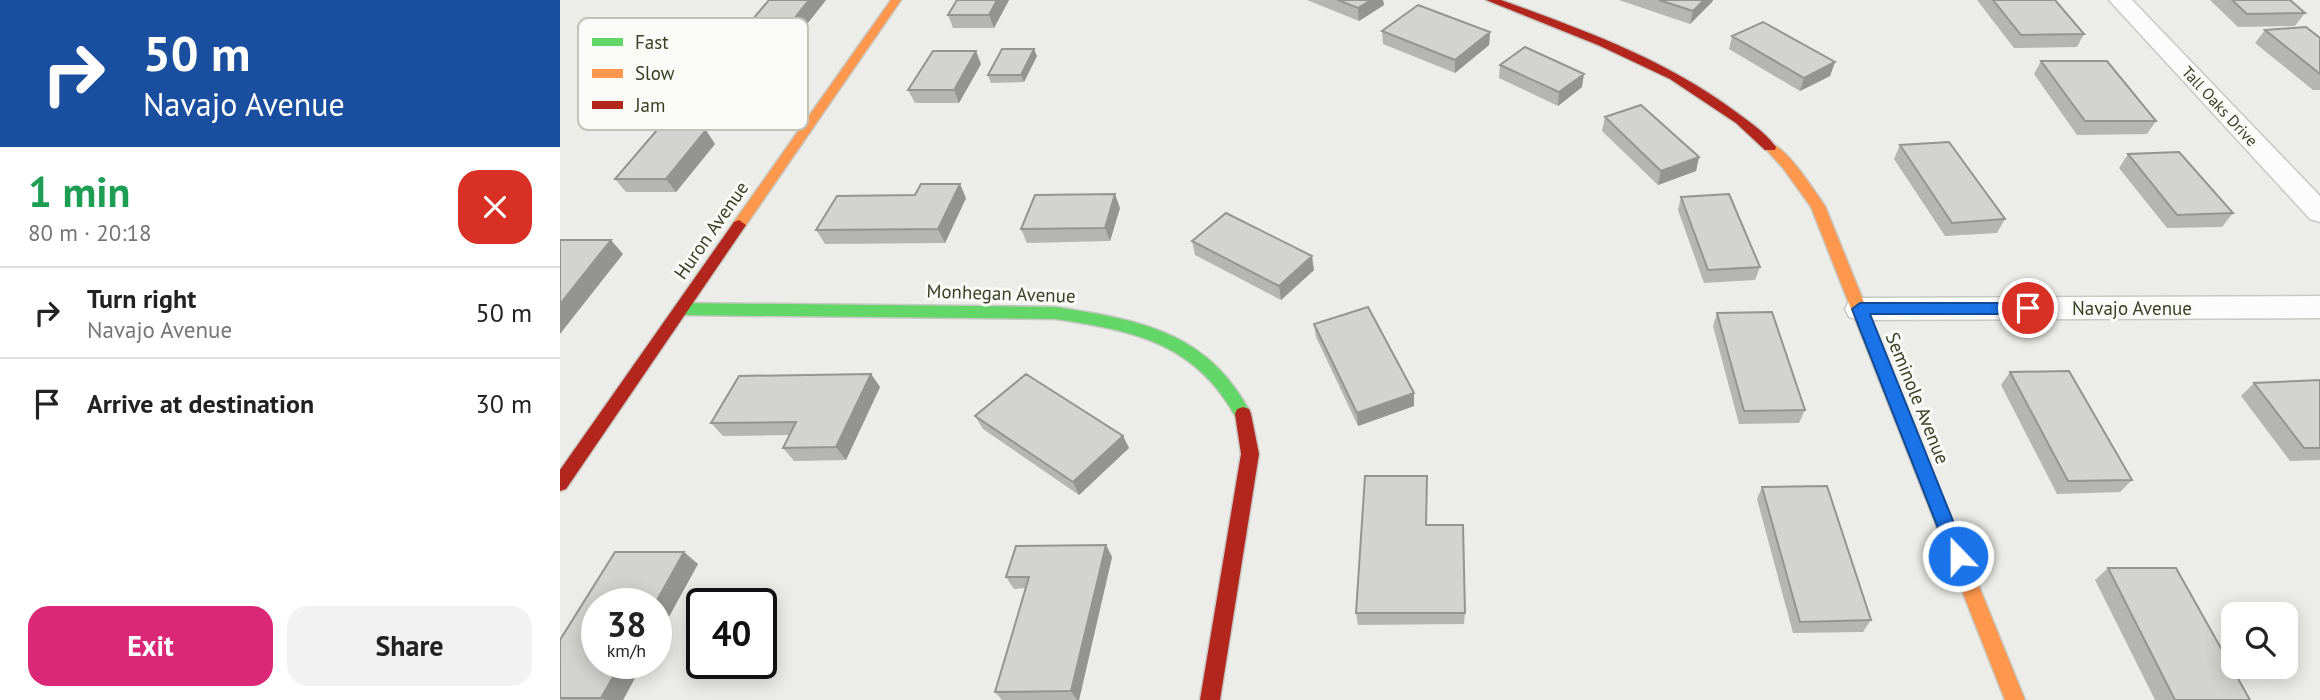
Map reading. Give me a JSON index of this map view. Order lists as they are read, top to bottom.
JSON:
{
  "streets": {
    "street": [
      "Tall Oaks Drive",
      "Huron Avenue",
      "Monhegan Avenue",
      "Navajo Avenue",
      "Seminole Avenue"
    ]
  },
  "crossings": [
    ["Huron Avenue", "Monhegan Avenue"],
    ["Navajo Avenue", "Seminole Avenue"]
  ],
  "legend": ["Fast", "Slow", "Jam"],
  "page": {
    "turn": ["50 m", "Navajo Avenue"],
    "heading": ["1 min", "80 m · 20:18"],
    "list": [
      {
        "name": "Turn right",
        "note": "Navajo Avenue",
        "value": "50 m"
      },
      {
        "name": "Arrive at destination",
        "value": "30 m"
      }
    ],
    "speed": "38 km/h",
    "limit": "40",
    "buttons": ["Exit", "Share"]
  }
}
